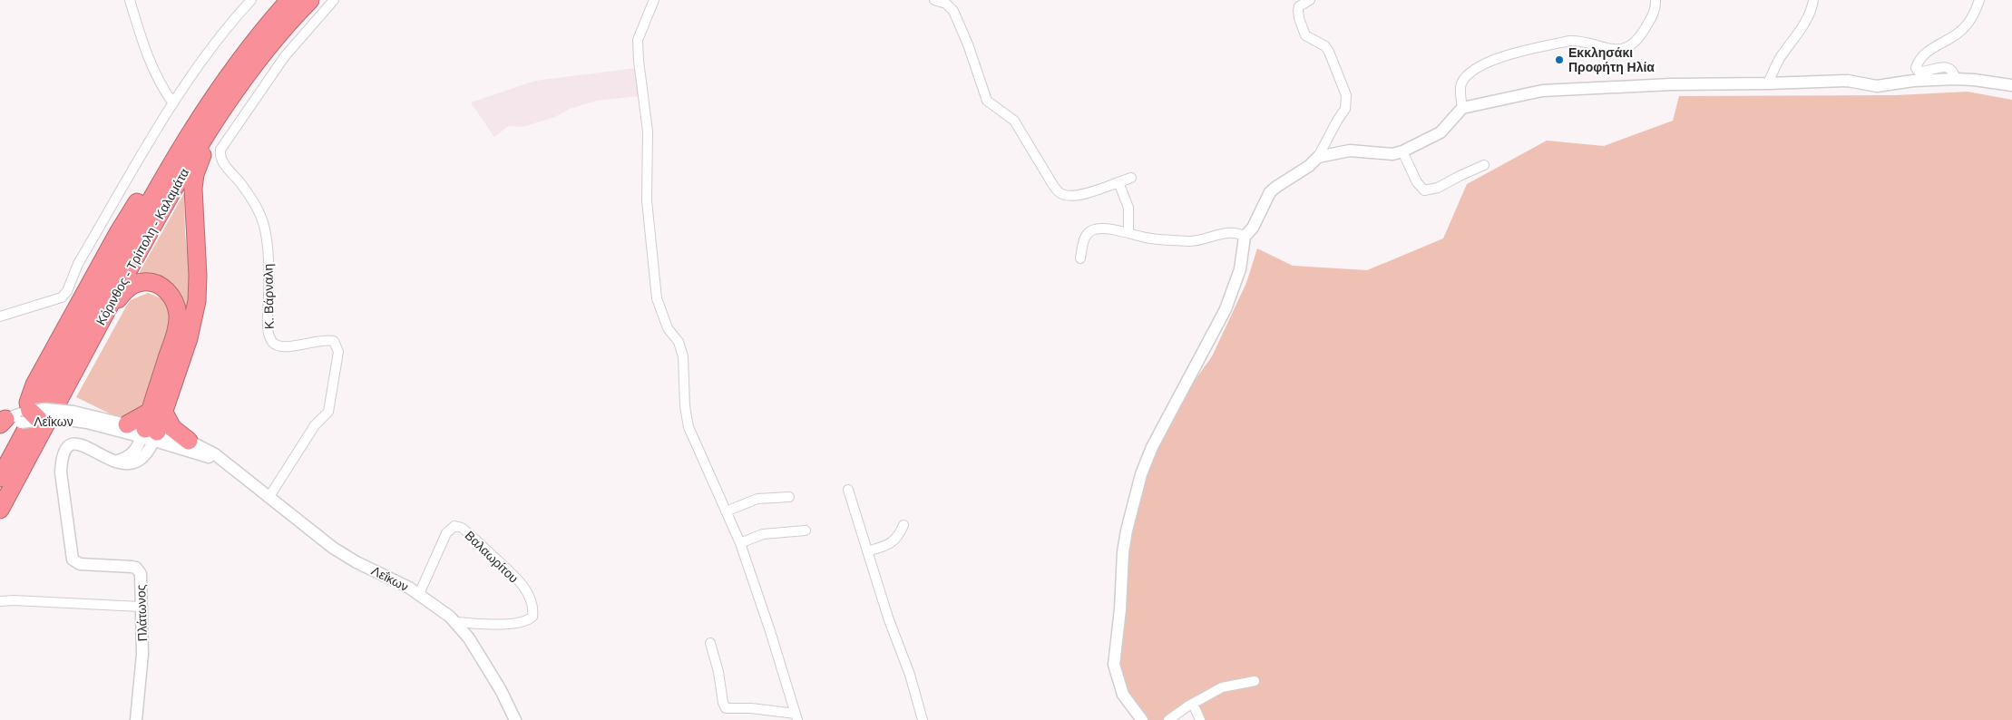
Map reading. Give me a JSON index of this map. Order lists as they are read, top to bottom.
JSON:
{
  "streets": {
    "highway": ["Κόρινθος - Τρίπολη - Καλαμάτα"],
    "street": [
      "Κ. Βάρναλη",
      "Λεΐκων",
      "Βαλαωρίτου",
      "Πλάτωνος"
    ]
  },
  "crossings": [
    ["Κ. Βάρναλη", "Λεΐκων"],
    ["Λεΐκων", "Βαλαωρίτου"],
    ["Λεΐκων", "Πλάτωνος"]
  ],
  "places": ["Εκκλησάκι Προφήτη Ηλία"]
}
